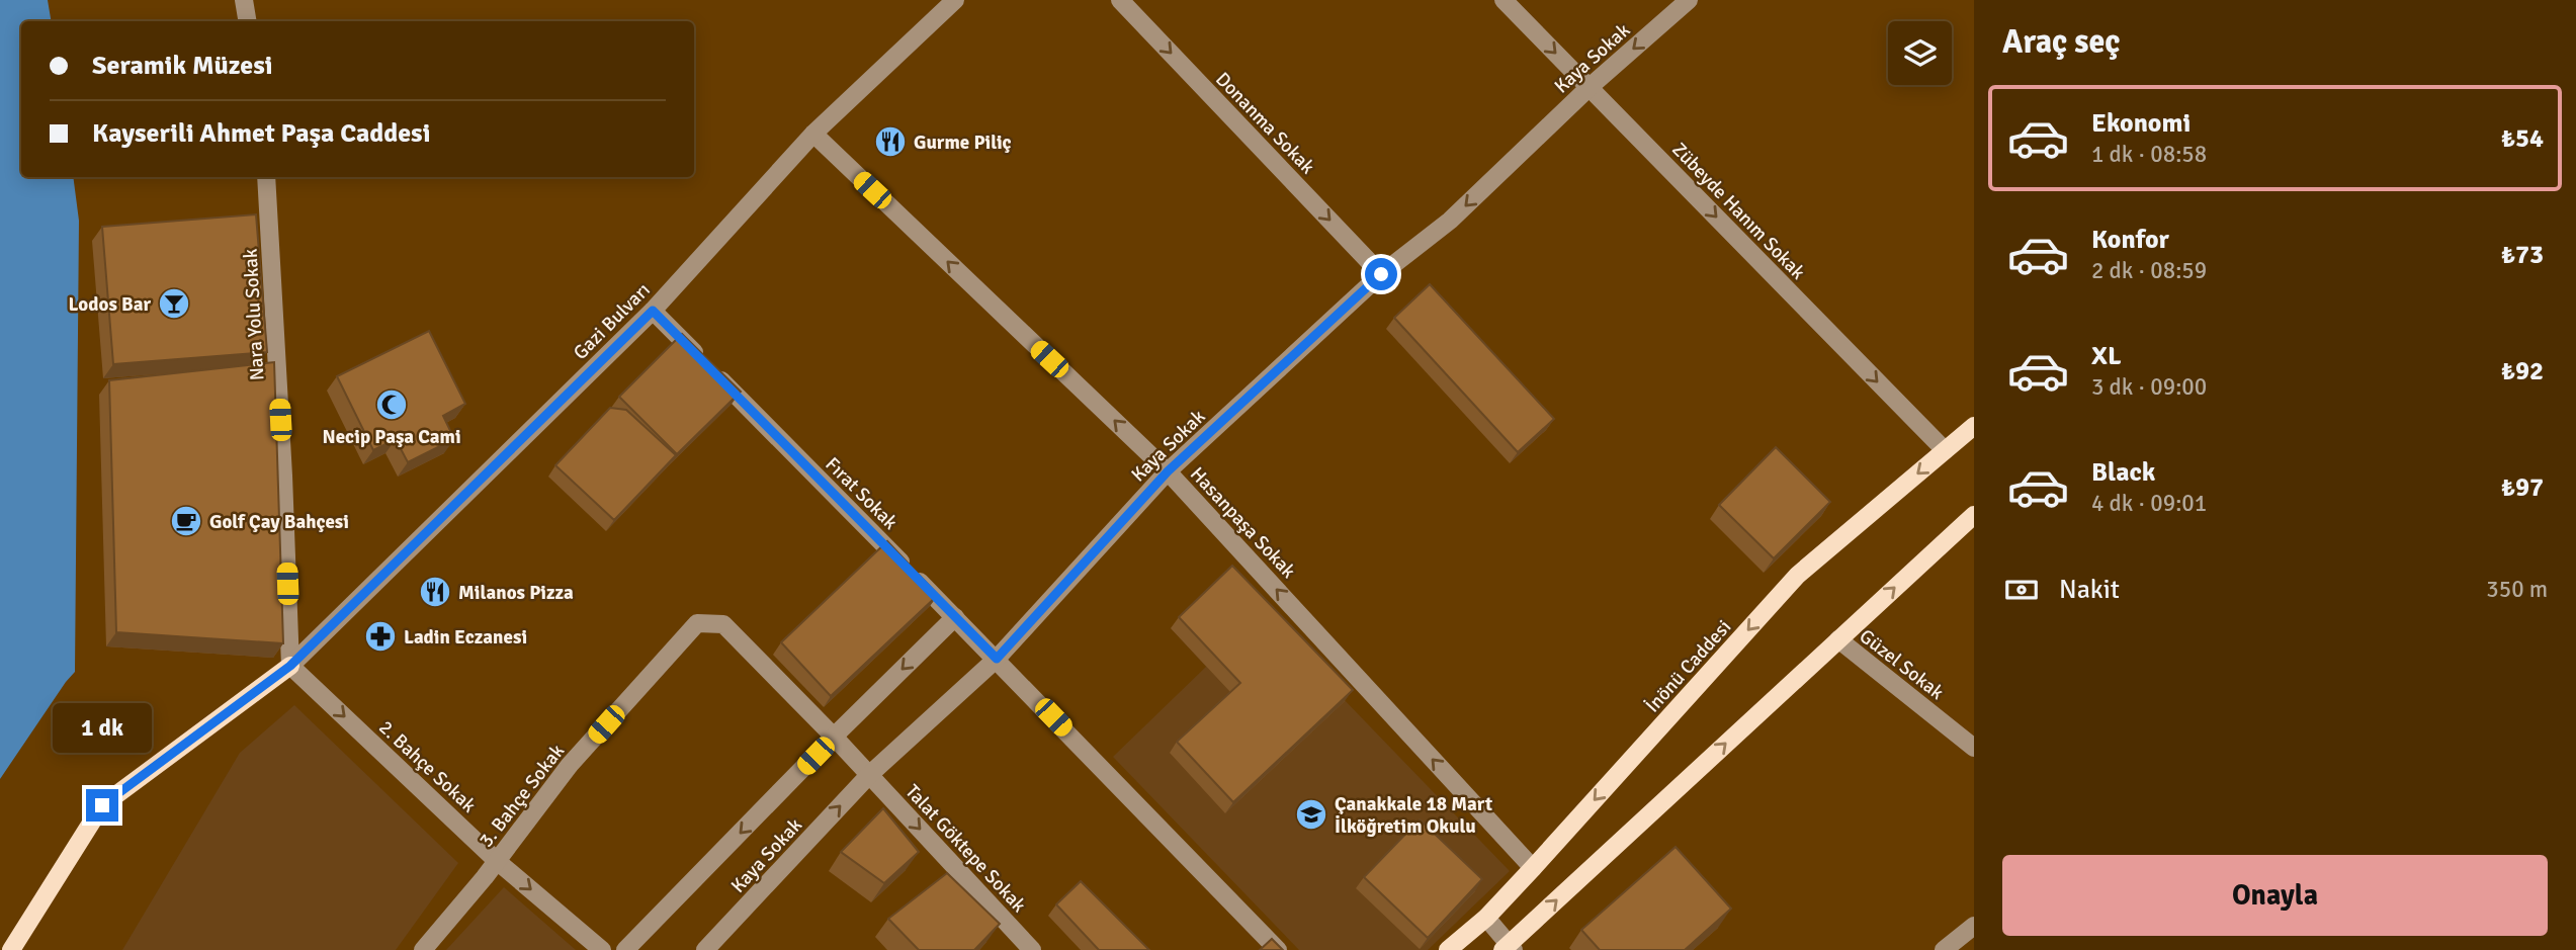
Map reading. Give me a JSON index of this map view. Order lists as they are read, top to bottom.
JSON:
{
  "streets": {
    "main road": ["İnönü Caddesi"],
    "street": [
      "Kaya Sokak",
      "Donanma Sokak",
      "Zübeyde Hanım Sokak",
      "Nara Yolu Sokak",
      "Gazi Bulvarı",
      "Fırat Sokak",
      "Hasanpaşa Sokak",
      "Güzel Sokak",
      "2. Bahçe Sokak",
      "3. Bahçe Sokak",
      "Talat Göktepe Sokak"
    ]
  },
  "crossings": [
    ["Kaya Sokak", "Donanma Sokak"],
    ["Kaya Sokak", "Zübeyde Hanım Sokak"],
    ["Kaya Sokak", "Fırat Sokak"],
    ["Kaya Sokak", "Hasanpaşa Sokak"],
    ["Kaya Sokak", "3. Bahçe Sokak"],
    ["Kaya Sokak", "Talat Göktepe Sokak"],
    ["Zübeyde Hanım Sokak", "İnönü Caddesi"],
    ["Nara Yolu Sokak", "Gazi Bulvarı"],
    ["Nara Yolu Sokak", "2. Bahçe Sokak"],
    ["Gazi Bulvarı", "Fırat Sokak"],
    ["Gazi Bulvarı", "Hasanpaşa Sokak"],
    ["Gazi Bulvarı", "2. Bahçe Sokak"],
    ["Hasanpaşa Sokak", "İnönü Caddesi"],
    ["2. Bahçe Sokak", "3. Bahçe Sokak"],
    ["3. Bahçe Sokak", "Talat Göktepe Sokak"]
  ],
  "one_way": [
    "Donanma Sokak",
    "Zübeyde Hanım Sokak",
    "Hasanpaşa Sokak",
    "2. Bahçe Sokak",
    "Talat Göktepe Sokak"
  ],
  "places": {
    "restaurant": ["Gurme Piliç", "Milanos Pizza"],
    "bar": ["Lodos Bar"],
    "mosque": ["Necip Paşa Cami"],
    "cafe": ["Golf Çay Bahçesi"],
    "pharmacy": ["Ladin Eczanesi"],
    "school or university": ["Çanakkale 18 Mart İlköğretim Okulu"]
  },
  "page": {
    "heading": "Araç seç",
    "banner": ["Seramik Müzesi", "Kayserili Ahmet Paşa Caddesi"],
    "list": [
      {
        "name": "Ekonomi",
        "note": "1 dk · 08:58",
        "value": "₺54"
      },
      {
        "name": "Konfor",
        "note": "2 dk · 08:59",
        "value": "₺73"
      },
      {
        "name": "XL",
        "note": "3 dk · 09:00",
        "value": "₺92"
      },
      {
        "name": "Black",
        "note": "4 dk · 09:01",
        "value": "₺97"
      }
    ],
    "pay": ["Nakit", "350 m"],
    "bubble": "1 dk",
    "buttons": "Onayla"
  }
}
